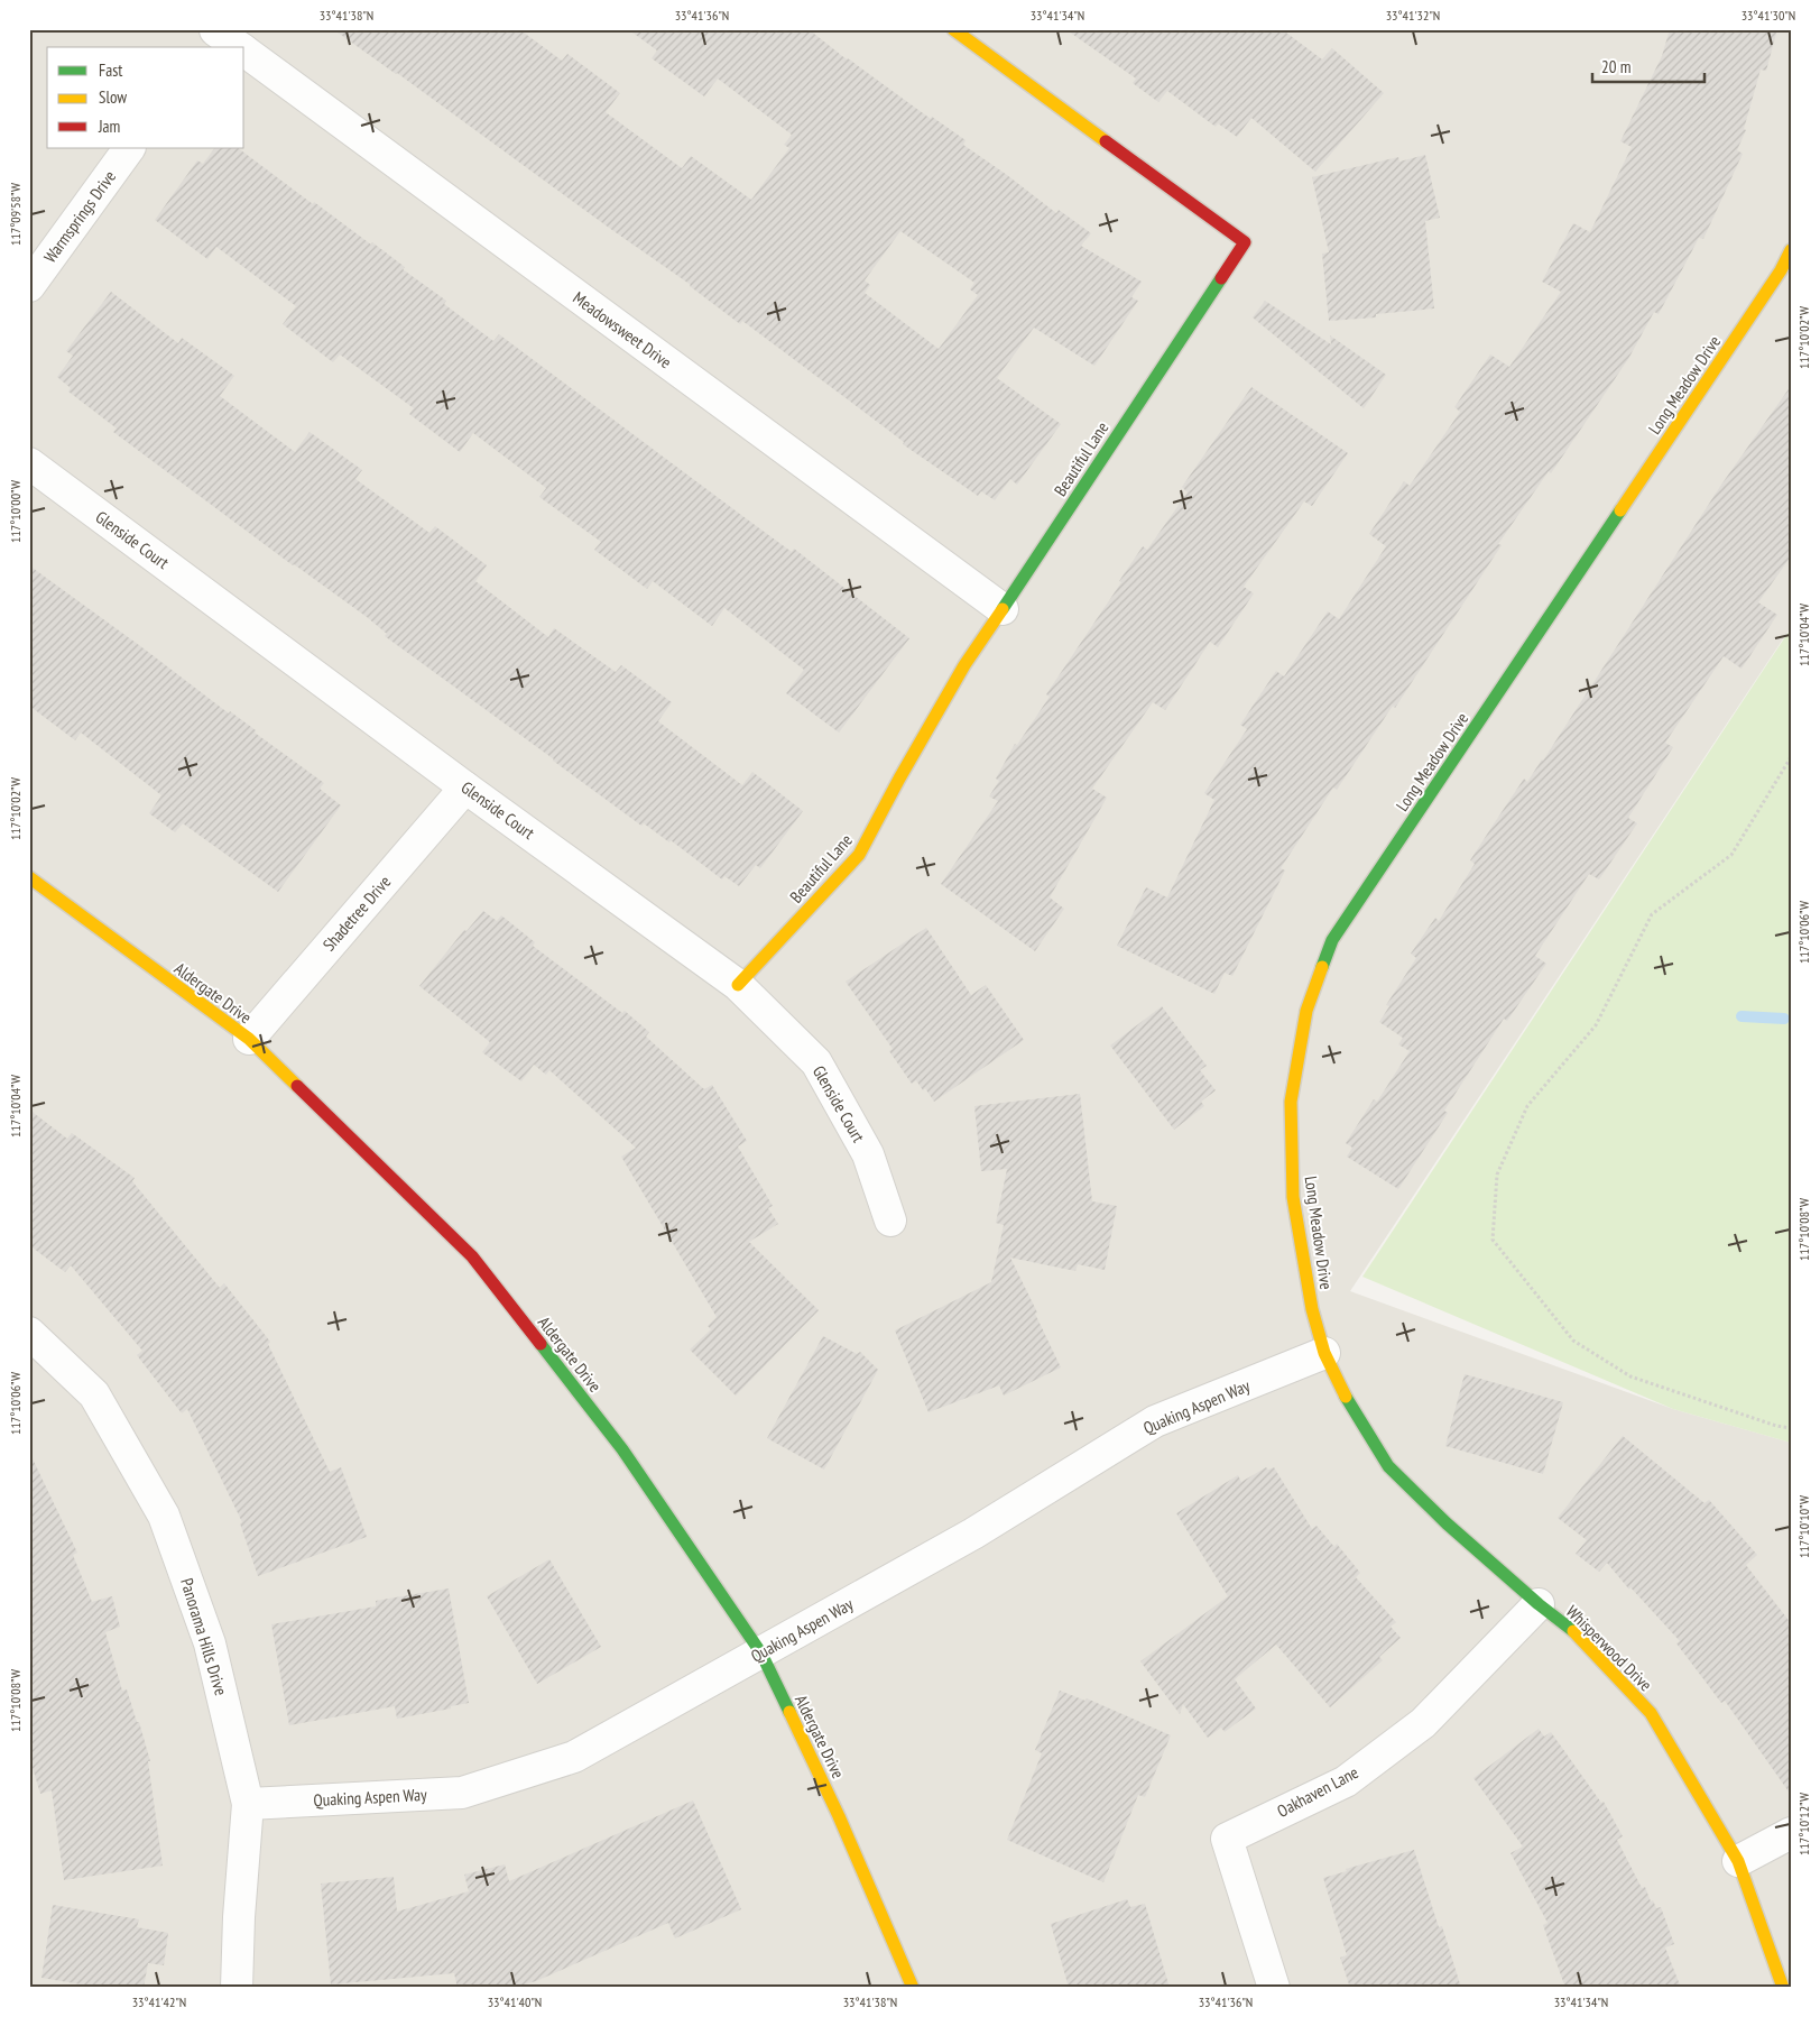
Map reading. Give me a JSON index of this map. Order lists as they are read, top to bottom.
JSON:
{
  "streets": {
    "street": [
      "Warmsprings Drive",
      "Meadowsweet Drive",
      "Long Meadow Drive",
      "Beautiful Lane",
      "Glenside Court",
      "Shadetree Drive",
      "Aldergate Drive",
      "Quaking Aspen Way",
      "Panorama Hills Drive",
      "Whisperwood Drive",
      "Oakhaven Lane"
    ]
  },
  "crossings": [
    ["Meadowsweet Drive", "Beautiful Lane"],
    ["Long Meadow Drive", "Quaking Aspen Way"],
    ["Long Meadow Drive", "Whisperwood Drive"],
    ["Beautiful Lane", "Glenside Court"],
    ["Glenside Court", "Shadetree Drive"],
    ["Shadetree Drive", "Aldergate Drive"],
    ["Aldergate Drive", "Quaking Aspen Way"],
    ["Quaking Aspen Way", "Panorama Hills Drive"],
    ["Quaking Aspen Way", "Whisperwood Drive"],
    ["Whisperwood Drive", "Oakhaven Lane"]
  ],
  "legend": ["Fast", "Slow", "Jam"],
  "scale_bar": "20 m",
  "coordinates": [
    "33°41'38\"N",
    "33°41'36\"N",
    "33°41'34\"N",
    "33°41'32\"N",
    "33°41'30\"N",
    "117°09'58\"W",
    "117°10'02\"W",
    "117°10'00\"W",
    "117°10'04\"W",
    "117°10'06\"W",
    "117°10'08\"W",
    "117°10'10\"W",
    "117°10'12\"W",
    "33°41'42\"N",
    "33°41'40\"N"
  ]
}
